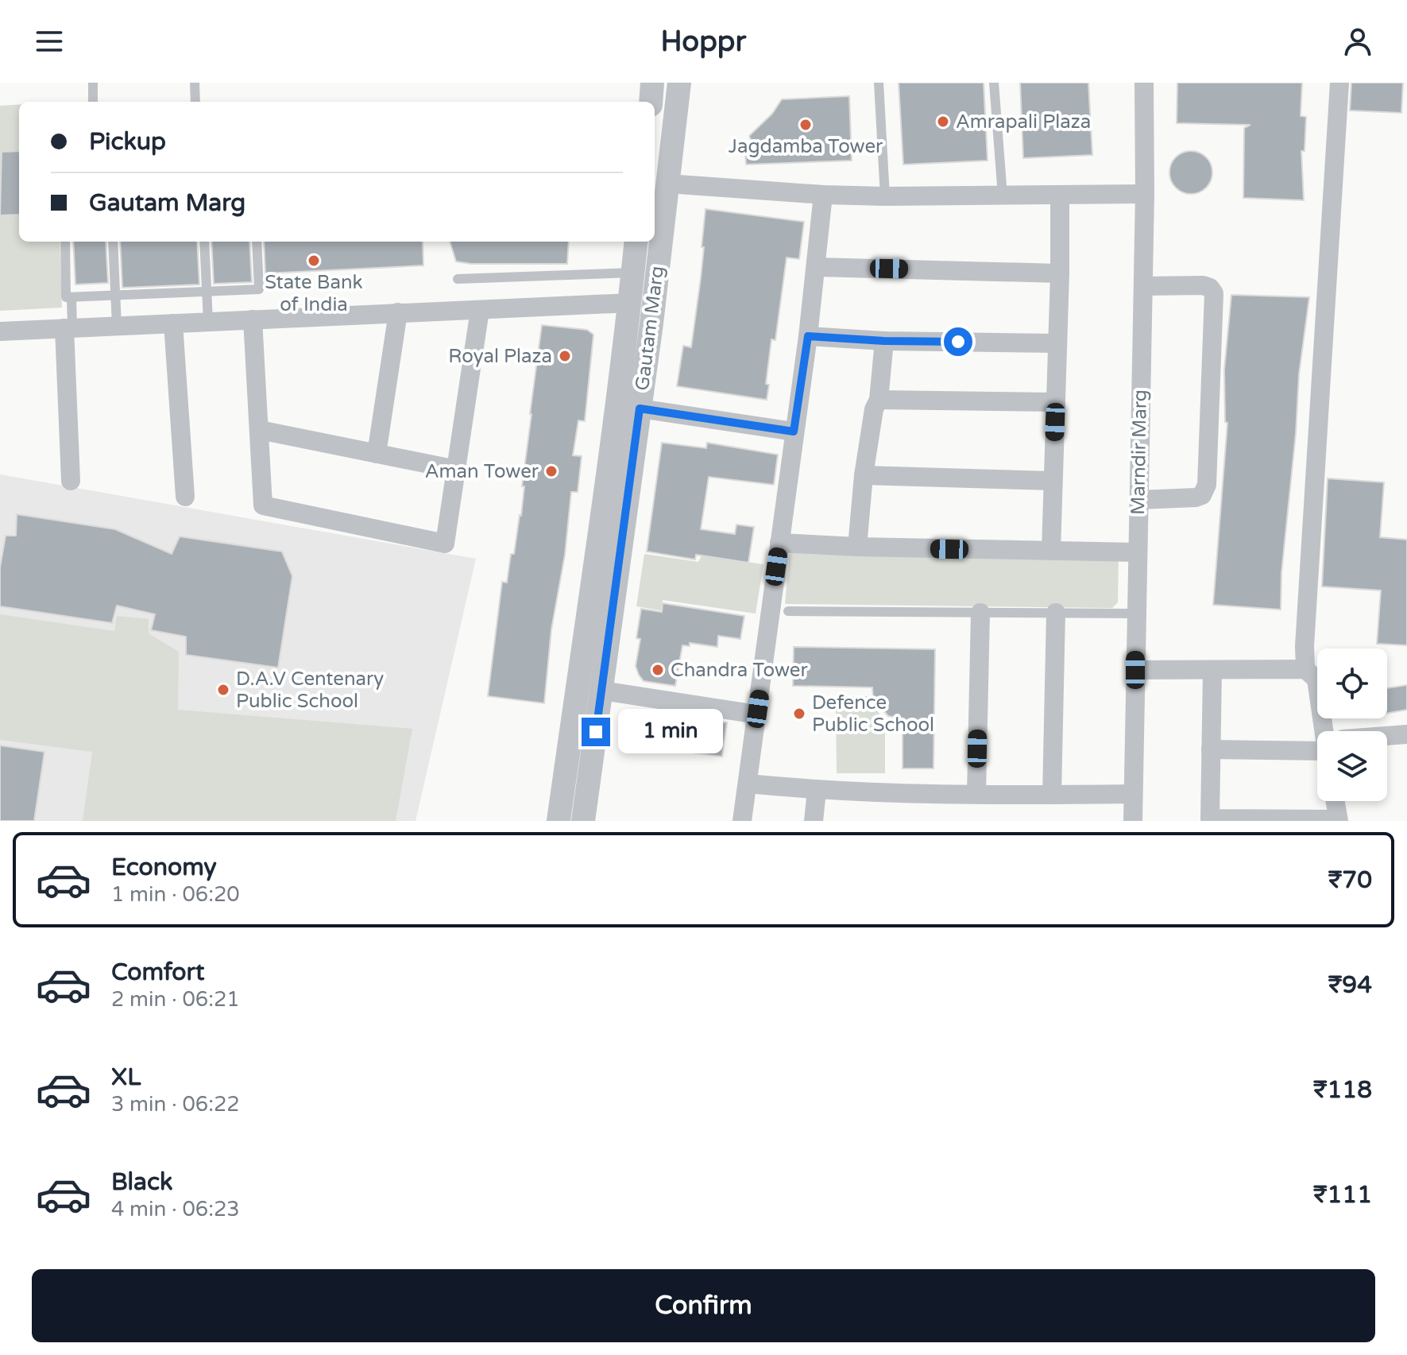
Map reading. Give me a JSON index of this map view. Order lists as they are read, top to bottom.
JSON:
{
  "streets": {
    "street": ["Gautam Marg", "Marndir Marg"]
  },
  "places": [
    "Amrapali Plaza",
    "Jagdamba Tower",
    "State Bank of India",
    "Royal Plaza",
    "Aman Tower",
    "Chandra Tower",
    "D.A.V Centenary Public School",
    "Defence Public School"
  ],
  "page": {
    "header": "Hoppr",
    "banner": ["Pickup", "Gautam Marg"],
    "bubble": "1 min",
    "list": [
      {
        "name": "Economy",
        "note": "1 min · 06:20",
        "value": "₹70"
      },
      {
        "name": "Comfort",
        "note": "2 min · 06:21",
        "value": "₹94"
      },
      {
        "name": "XL",
        "note": "3 min · 06:22",
        "value": "₹118"
      },
      {
        "name": "Black",
        "note": "4 min · 06:23",
        "value": "₹111"
      }
    ],
    "buttons": "Confirm"
  }
}
